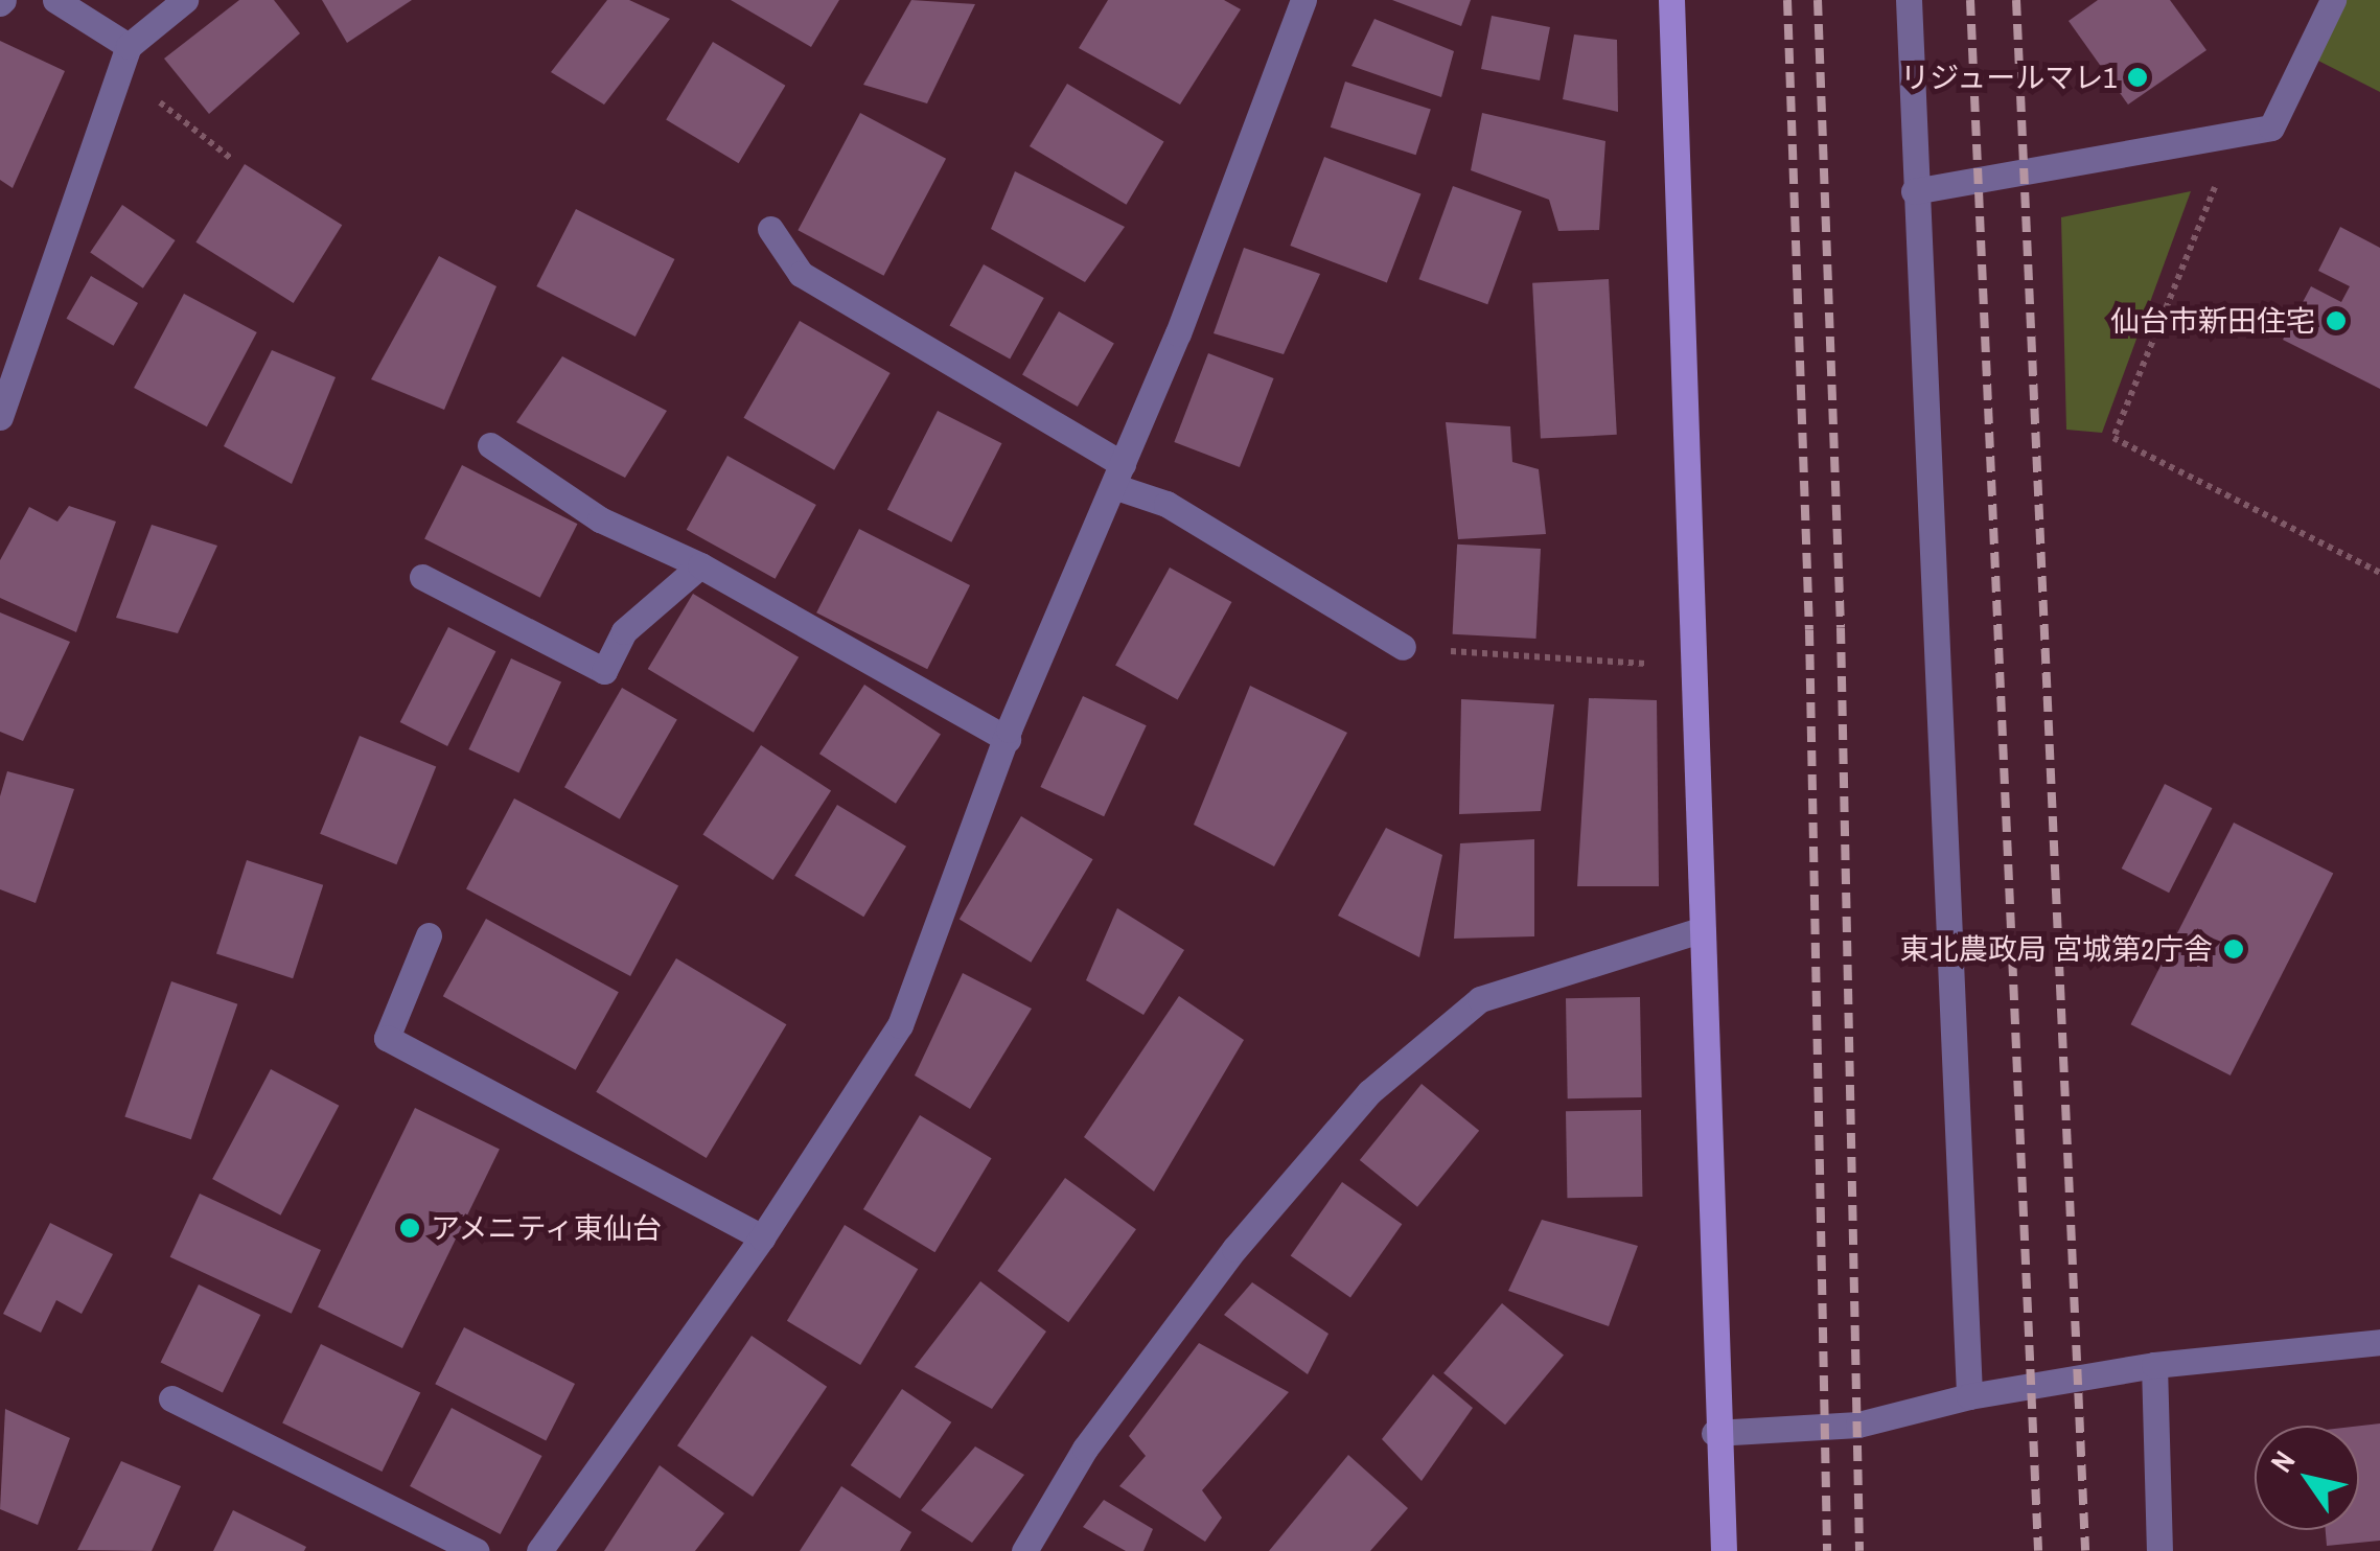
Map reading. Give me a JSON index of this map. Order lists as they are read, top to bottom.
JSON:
{
  "places": [
    "リジュールマレ1",
    "仙台市新田住宅",
    "東北農政局 宮城第2庁舎",
    "アメニティ東仙台"
  ],
  "north": "top left"
}
